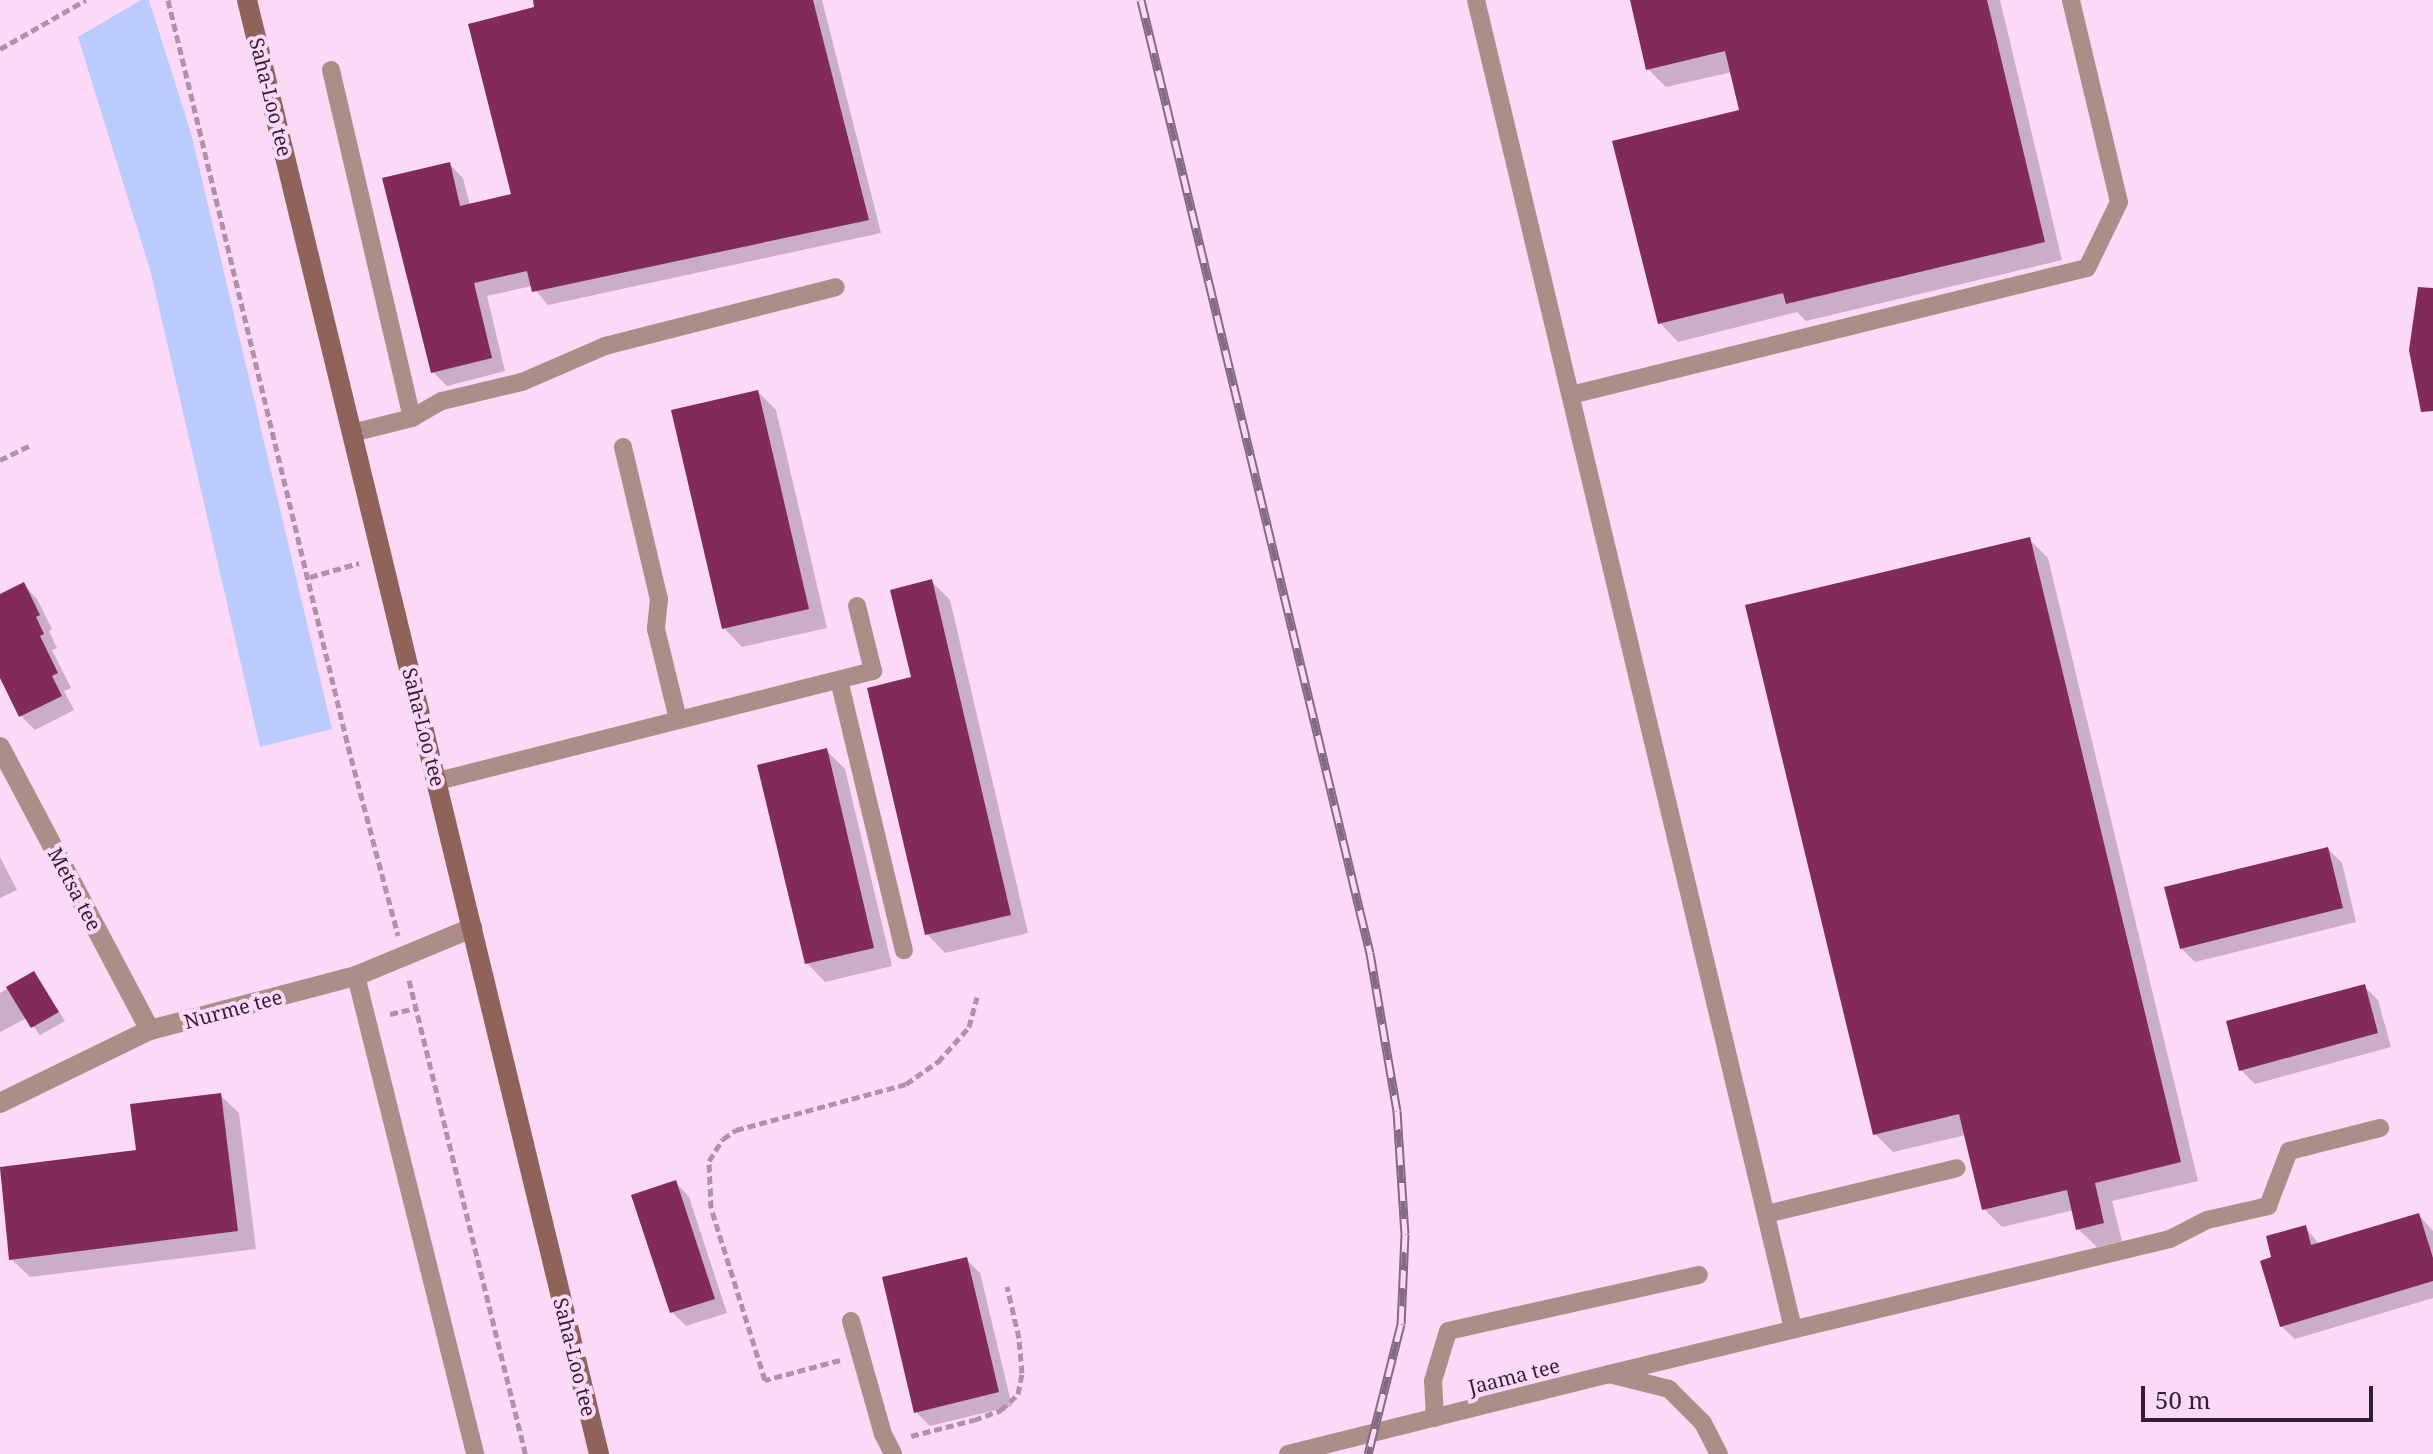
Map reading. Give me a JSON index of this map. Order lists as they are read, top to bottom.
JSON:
{
  "streets": {
    "main road": ["Saha-Loo tee"],
    "street": ["Metsa tee", "Nurme tee"],
    "lane": ["Jaama tee"]
  },
  "crossings": [
    ["Saha-Loo tee", "Nurme tee"],
    ["Metsa tee", "Nurme tee"]
  ],
  "scale_bar": "50 m"
}
